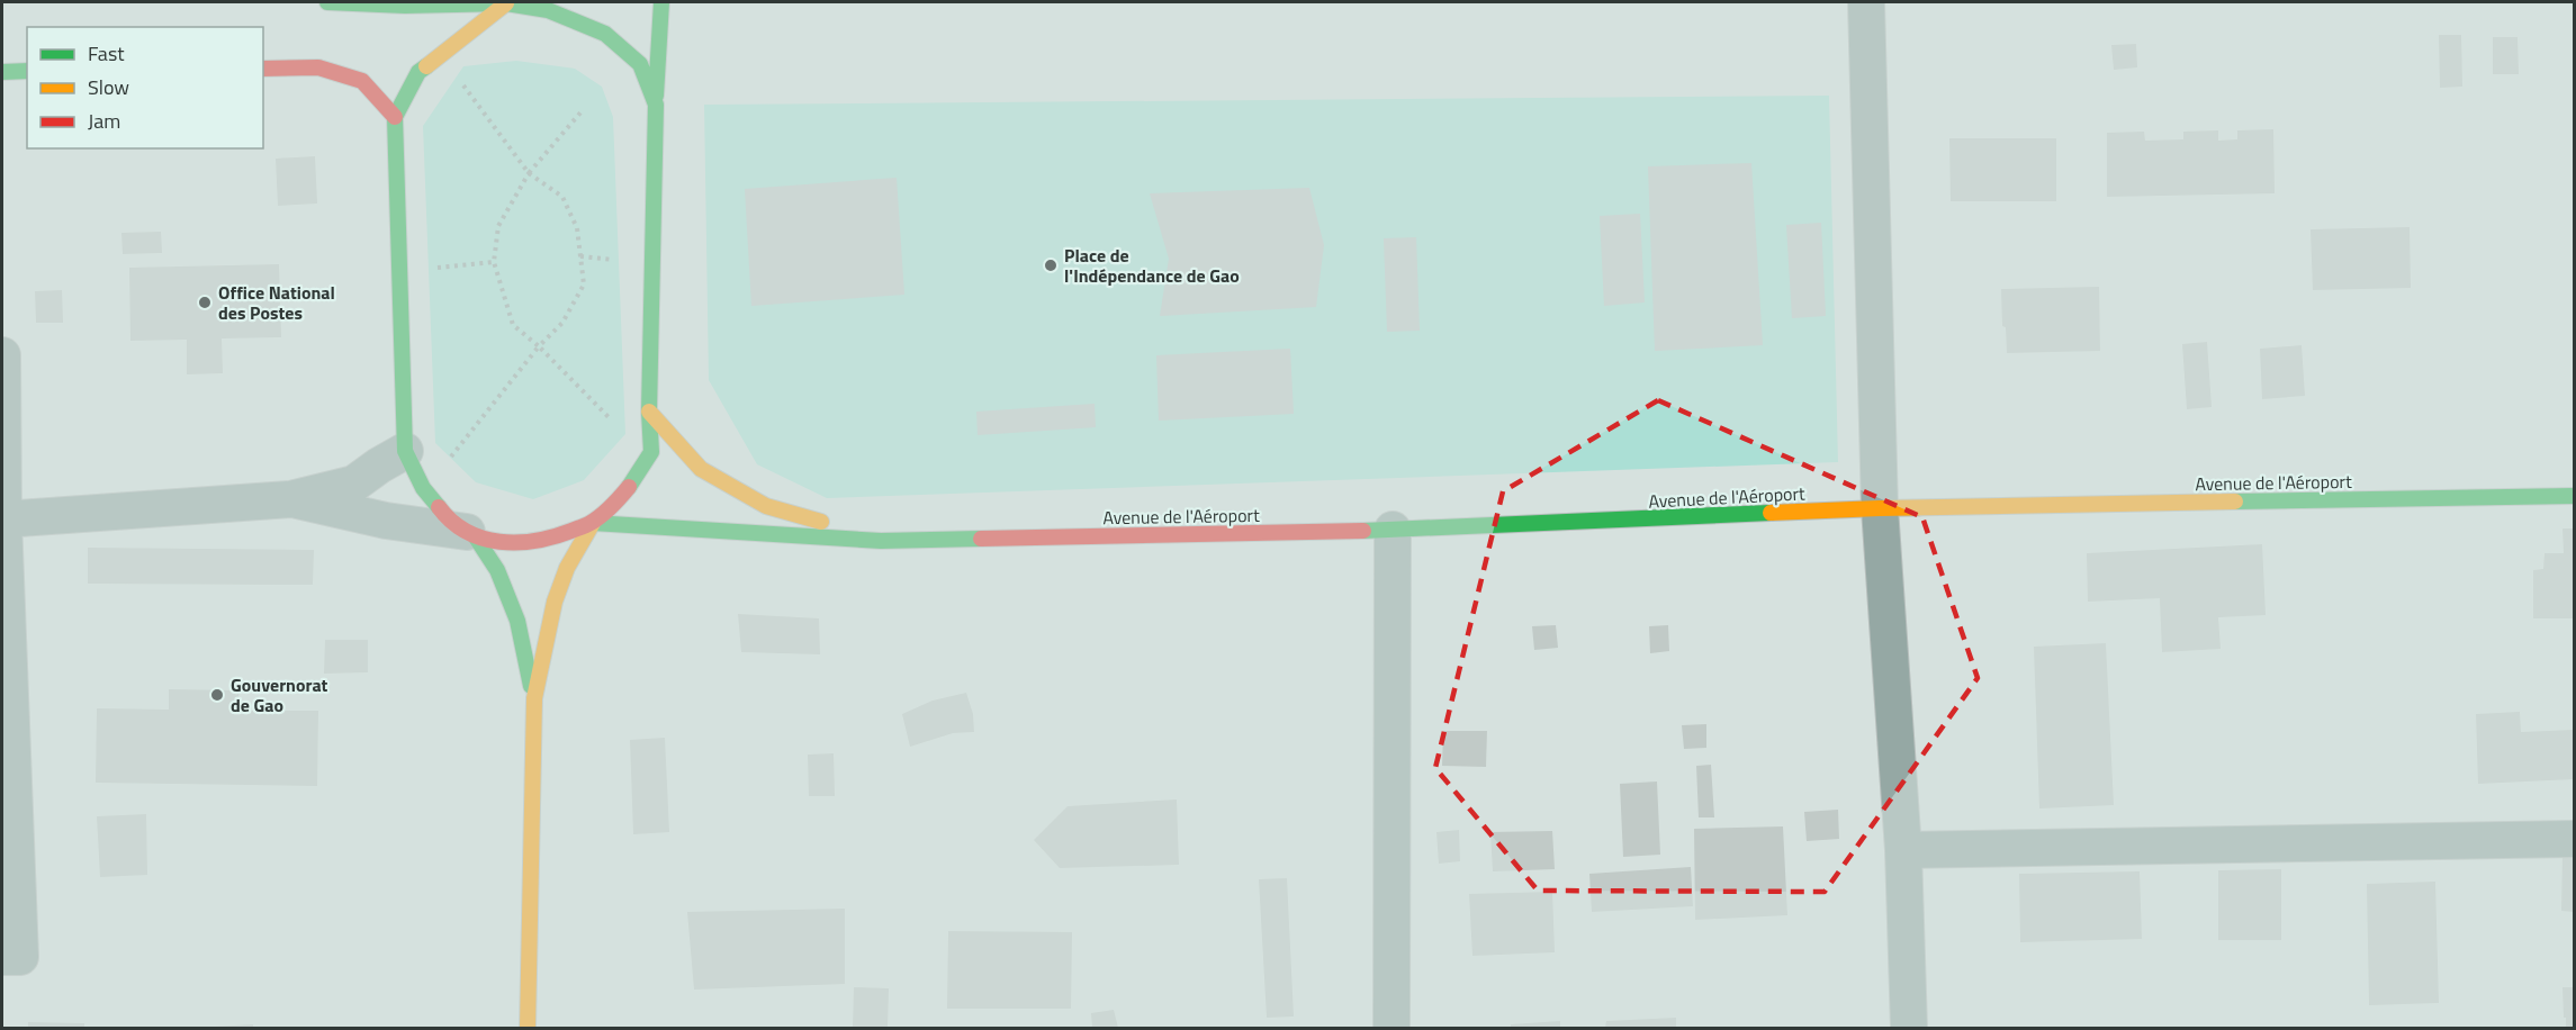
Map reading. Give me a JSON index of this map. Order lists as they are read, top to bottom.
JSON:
{
  "streets": {
    "main road": ["Avenue de l'Aéroport"]
  },
  "places": ["Place de l'Indépendance de Gao", "Office National des Postes", "Gouvernorat de Gao"],
  "legend": ["Fast", "Slow", "Jam"]
}
